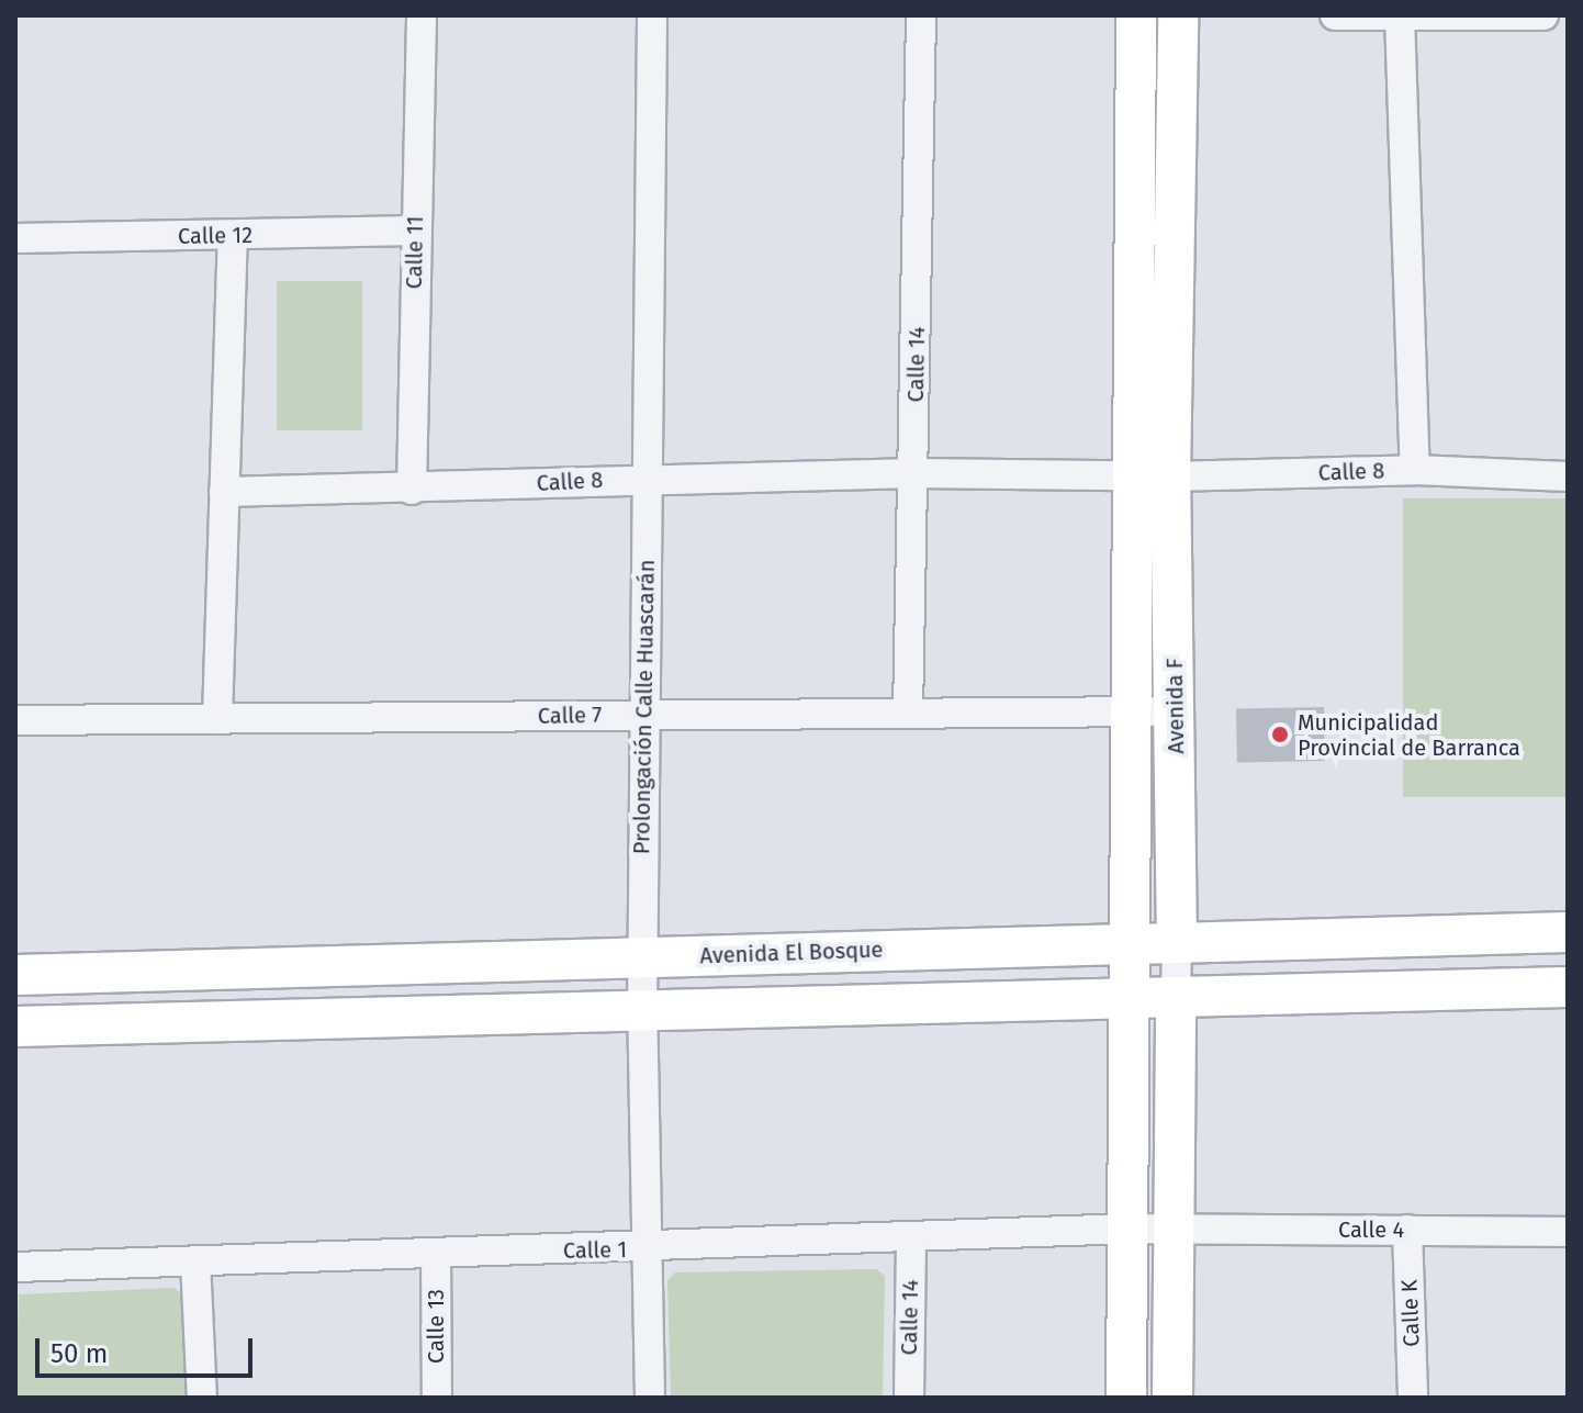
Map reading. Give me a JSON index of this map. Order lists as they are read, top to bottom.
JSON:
{
  "streets": {
    "street": [
      "Calle 12",
      "Calle 11",
      "Calle 14",
      "Calle 8",
      "Avenida F",
      "Prolongación Calle Huascarán",
      "Calle 7",
      "Avenida El Bosque",
      "Calle 4",
      "Calle 1",
      "Calle K",
      "Calle 13"
    ]
  },
  "crossings": [
    ["Calle 12", "Calle 11"],
    ["Calle 11", "Calle 8"],
    ["Calle 14", "Calle 8"],
    ["Calle 14", "Calle 7"],
    ["Calle 14", "Calle 1"],
    ["Calle 8", "Avenida F"],
    ["Calle 8", "Prolongación Calle Huascarán"],
    ["Avenida F", "Calle 7"],
    ["Avenida F", "Avenida El Bosque"],
    ["Avenida F", "Calle 4"],
    ["Avenida F", "Calle 1"],
    ["Prolongación Calle Huascarán", "Calle 7"],
    ["Prolongación Calle Huascarán", "Avenida El Bosque"],
    ["Prolongación Calle Huascarán", "Calle 1"],
    ["Calle 4", "Calle 1"],
    ["Calle 4", "Calle K"],
    ["Calle 1", "Calle 13"]
  ],
  "places": ["Municipalidad Provincial de Barranca"],
  "scale_bar": "50 m"
}
